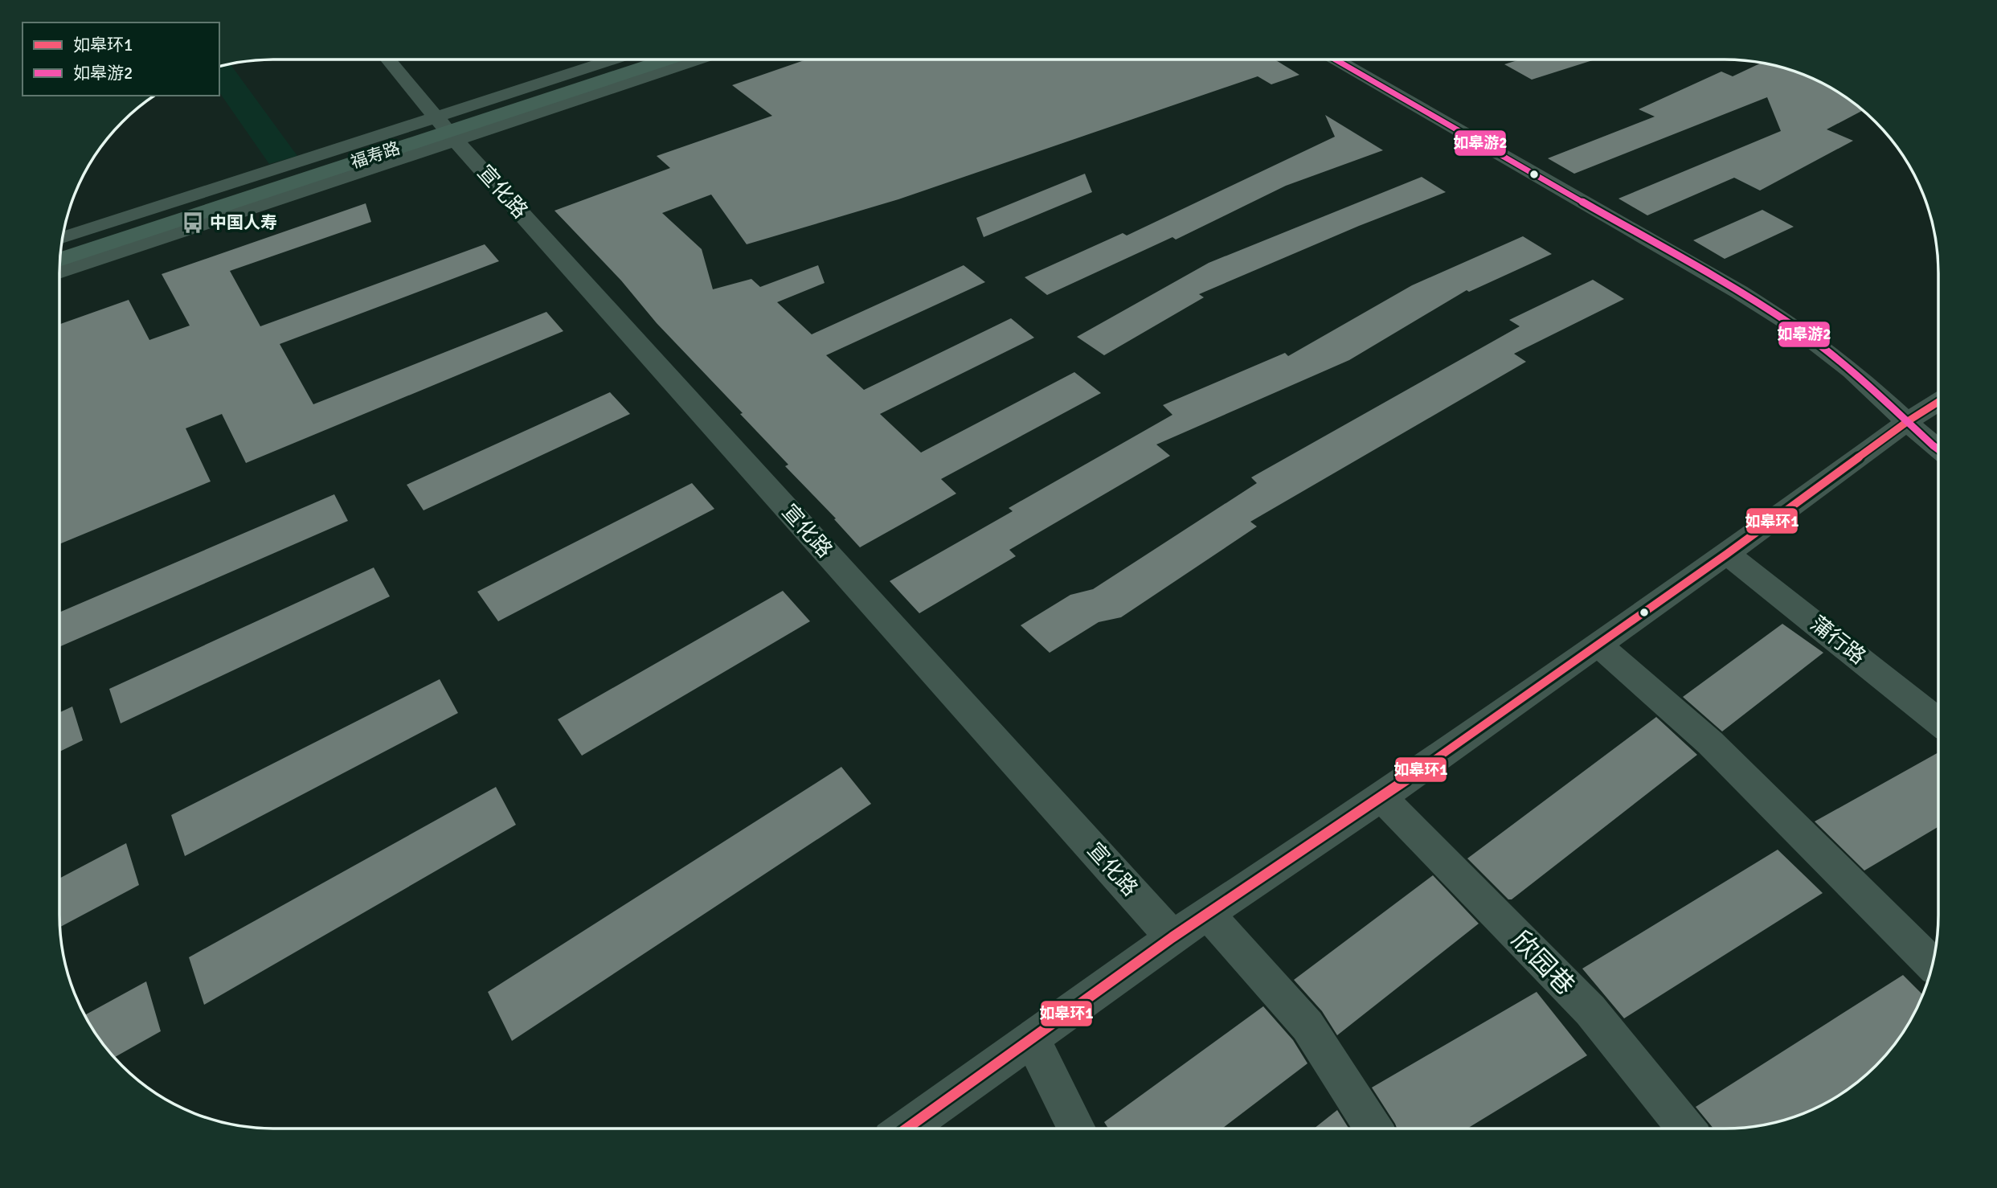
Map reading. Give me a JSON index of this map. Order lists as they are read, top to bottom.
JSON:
{
  "streets": {
    "main road": ["福寿路"],
    "street": ["宣化路", "蒲行路", "欣园巷"]
  },
  "crossings": [
    ["福寿路", "宣化路"]
  ],
  "places": {
    "bus stop": ["中国人寿"]
  },
  "lines": ["transit line 如皋游2", "transit line 如皋环1"],
  "legend": ["如皋环1", "如皋游2"]
}
